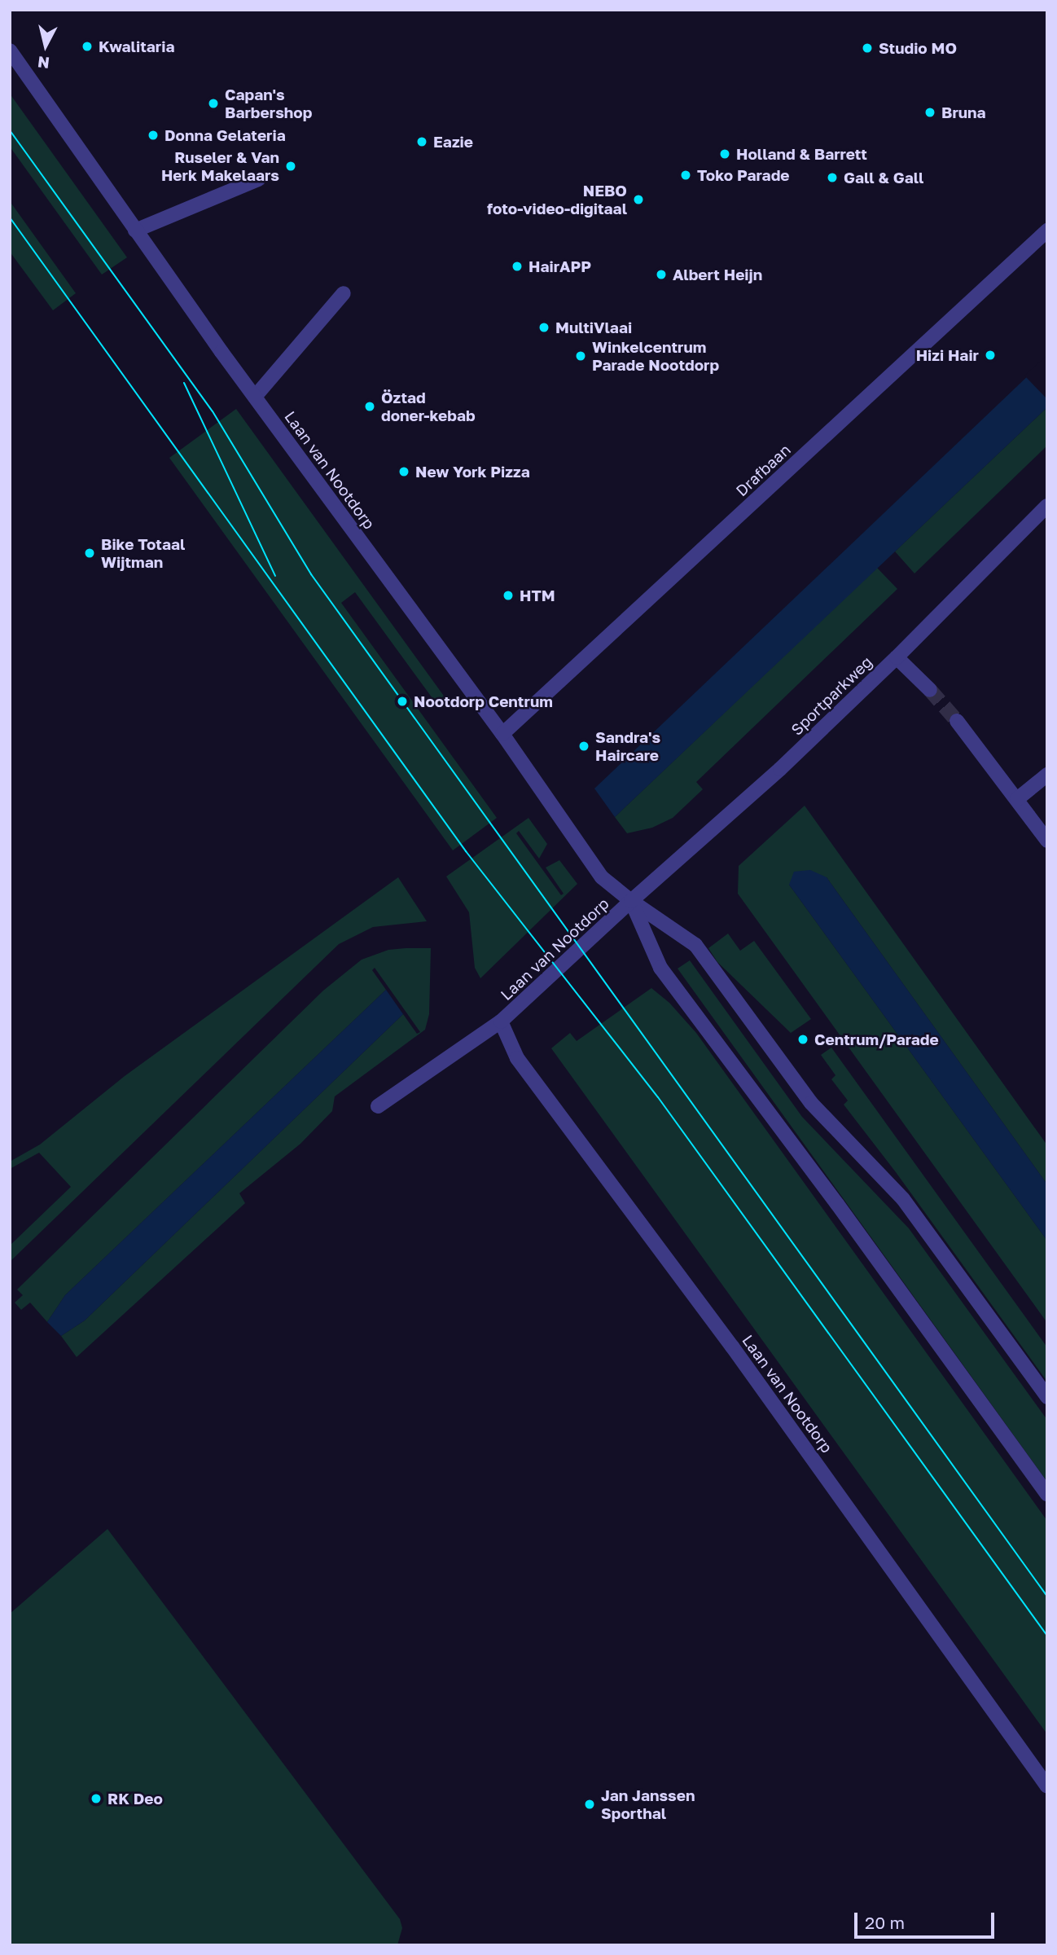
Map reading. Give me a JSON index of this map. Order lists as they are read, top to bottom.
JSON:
{
  "streets": {
    "street": ["Laan van Nootdorp", "Drafbaan", "Sportparkweg"]
  },
  "crossings": [
    ["Laan van Nootdorp", "Drafbaan"],
    ["Laan van Nootdorp", "Sportparkweg"]
  ],
  "places": [
    "Kwalitaria",
    "Studio MO",
    "Capan's Barbershop",
    "Bruna",
    "Donna Gelateria",
    "Eazie",
    "Holland & Barrett",
    "Ruseler & Van Herk Makelaars",
    "Toko Parade",
    "Gall & Gall",
    "NEBO foto-video-digitaal",
    "HairAPP",
    "Albert Heijn",
    "MultiVlaai",
    "Hizi Hair",
    "Winkelcentrum Parade Nootdorp",
    "Öztad doner-kebab",
    "New York Pizza",
    "Bike Totaal Wijtman",
    "HTM",
    "Nootdorp Centrum",
    "Sandra's Haircare",
    "Centrum/Parade",
    "RK Deo",
    "Jan Janssen Sporthal"
  ],
  "scale_bar": "20 m",
  "north": "bottom"
}
